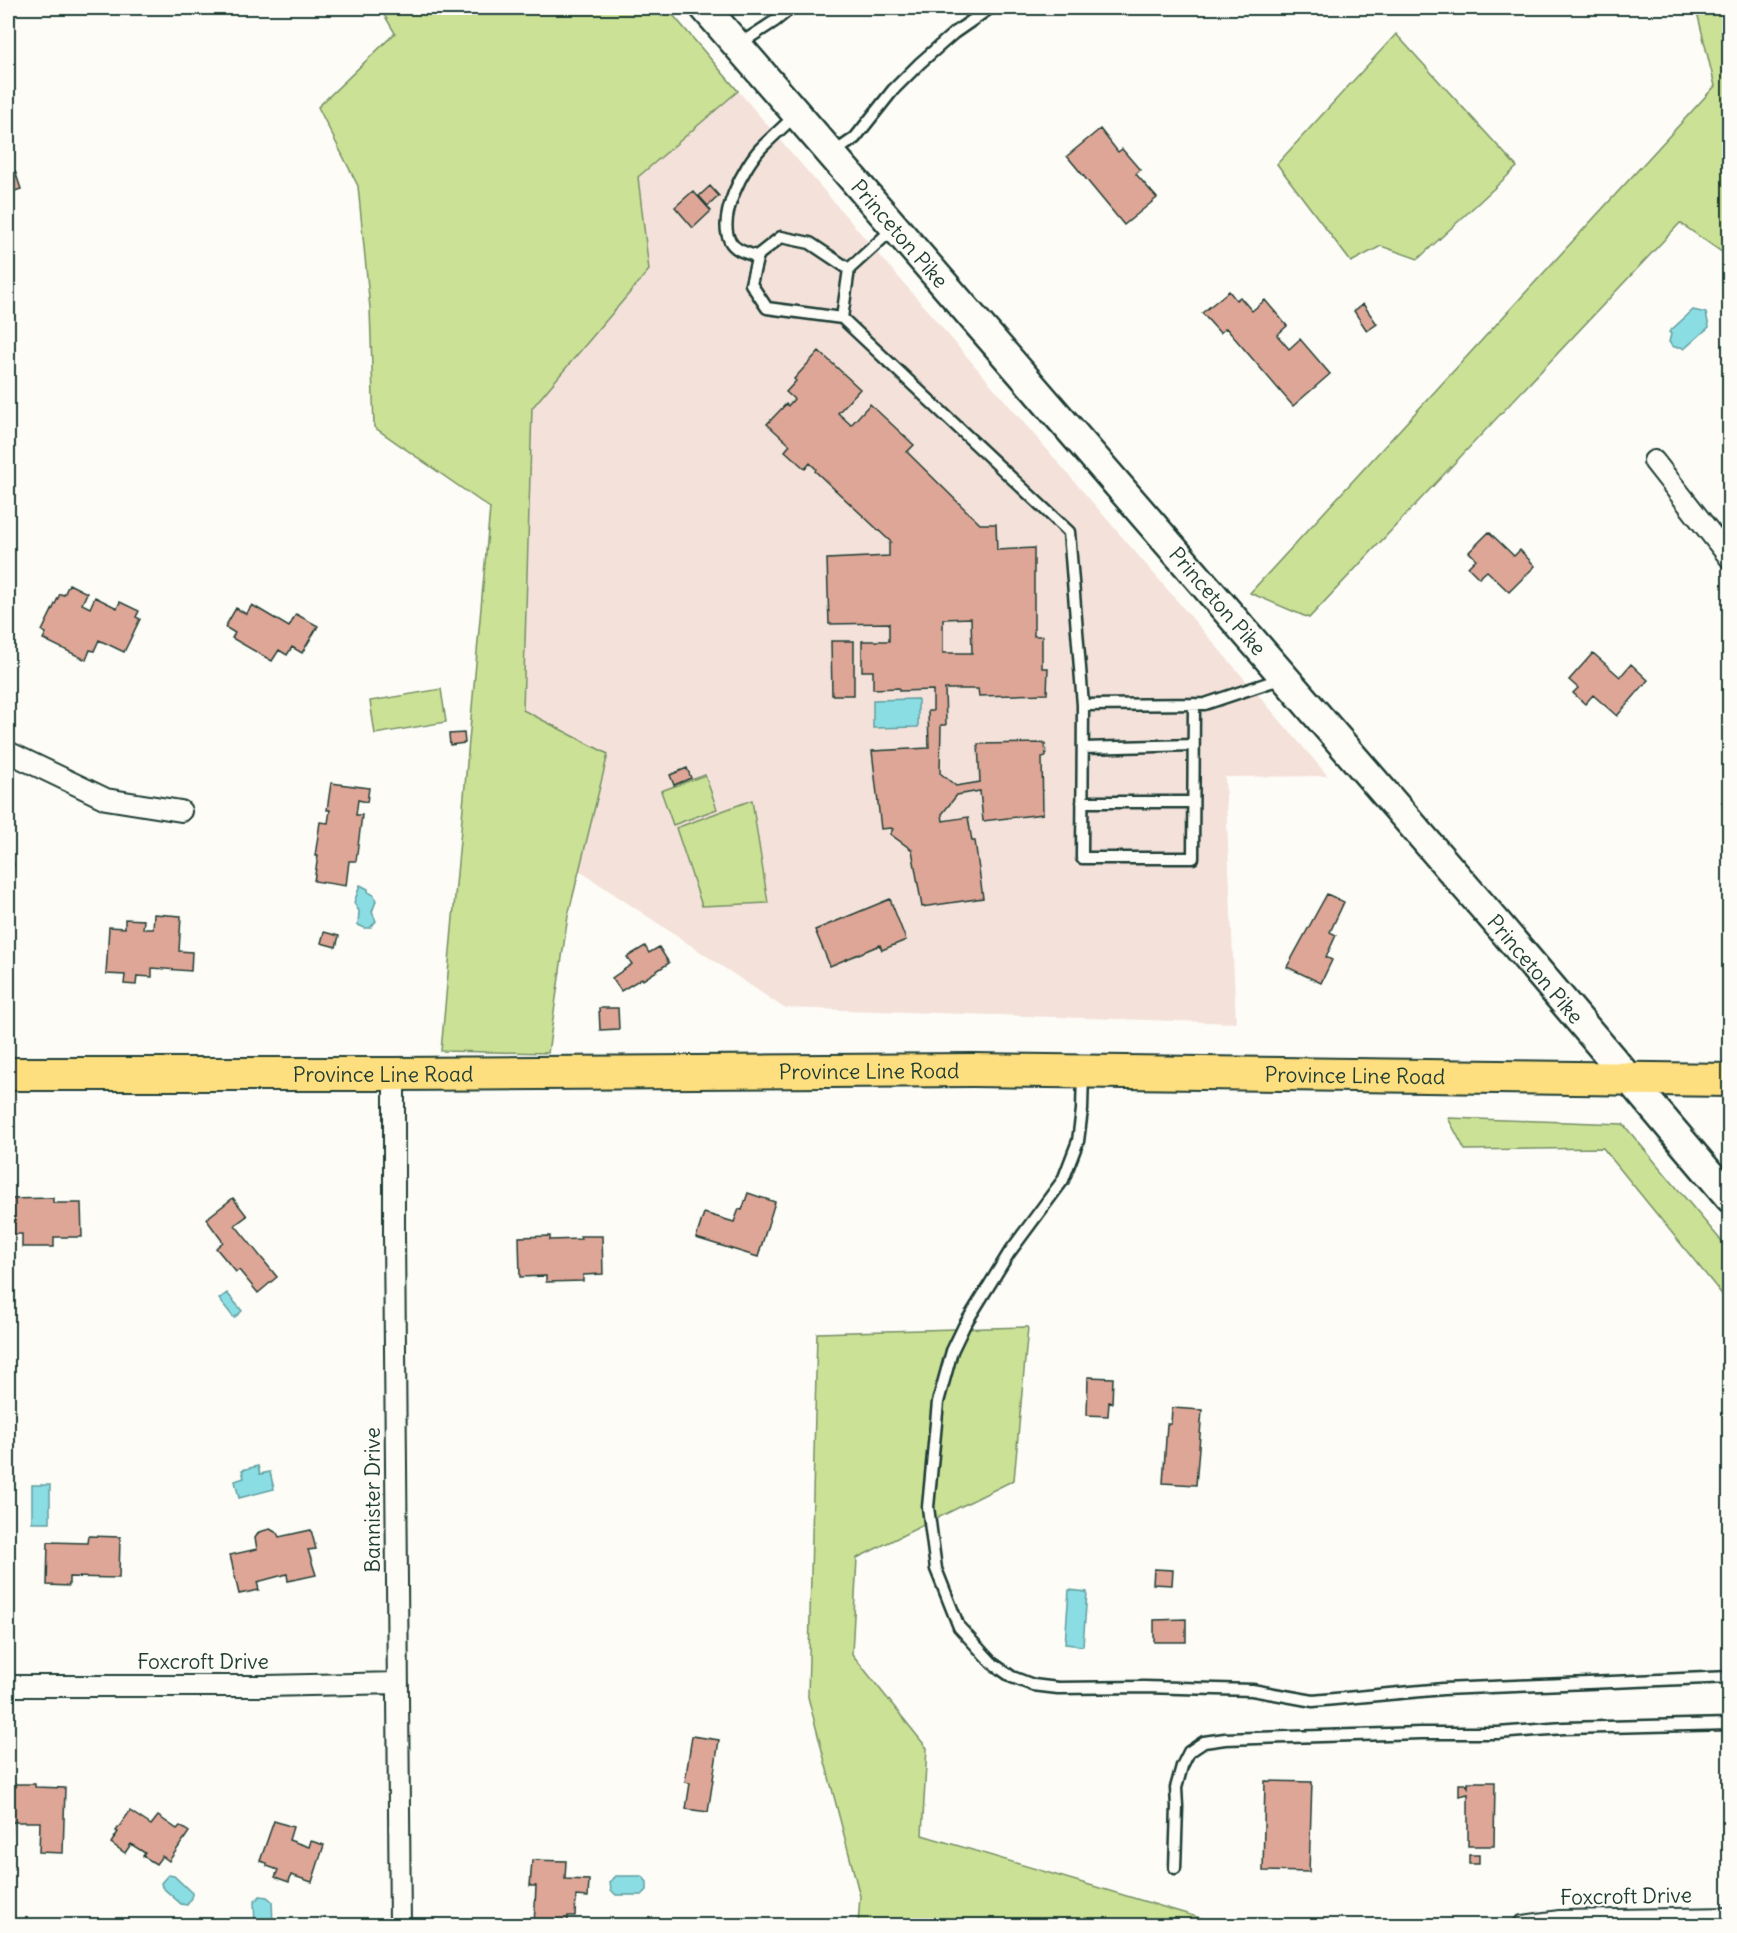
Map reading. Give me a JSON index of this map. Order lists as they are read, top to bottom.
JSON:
{
  "streets": {
    "main road": ["Princeton Pike", "Province Line Road"],
    "street": ["Bannister Drive", "Foxcroft Drive"]
  },
  "crossings": [
    ["Princeton Pike", "Province Line Road"],
    ["Province Line Road", "Bannister Drive"],
    ["Bannister Drive", "Foxcroft Drive"]
  ]
}
